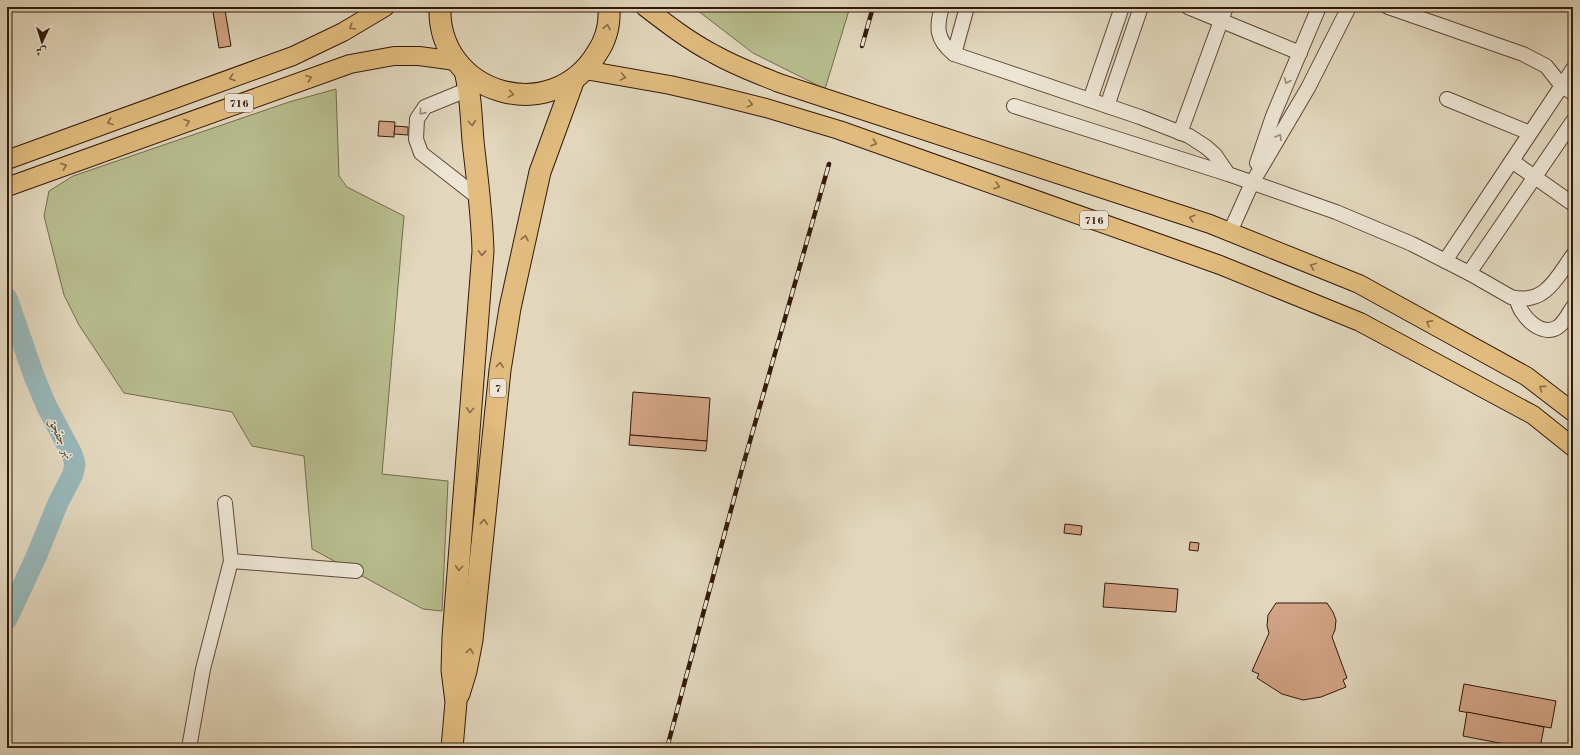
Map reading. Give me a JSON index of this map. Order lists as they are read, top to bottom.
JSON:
{
  "streets": {
    "highway": ["7"],
    "main road": ["716"]
  },
  "crossings": [
    ["716", "7"]
  ],
  "water": ["نهر جقجق"],
  "north": "bottom"
}
